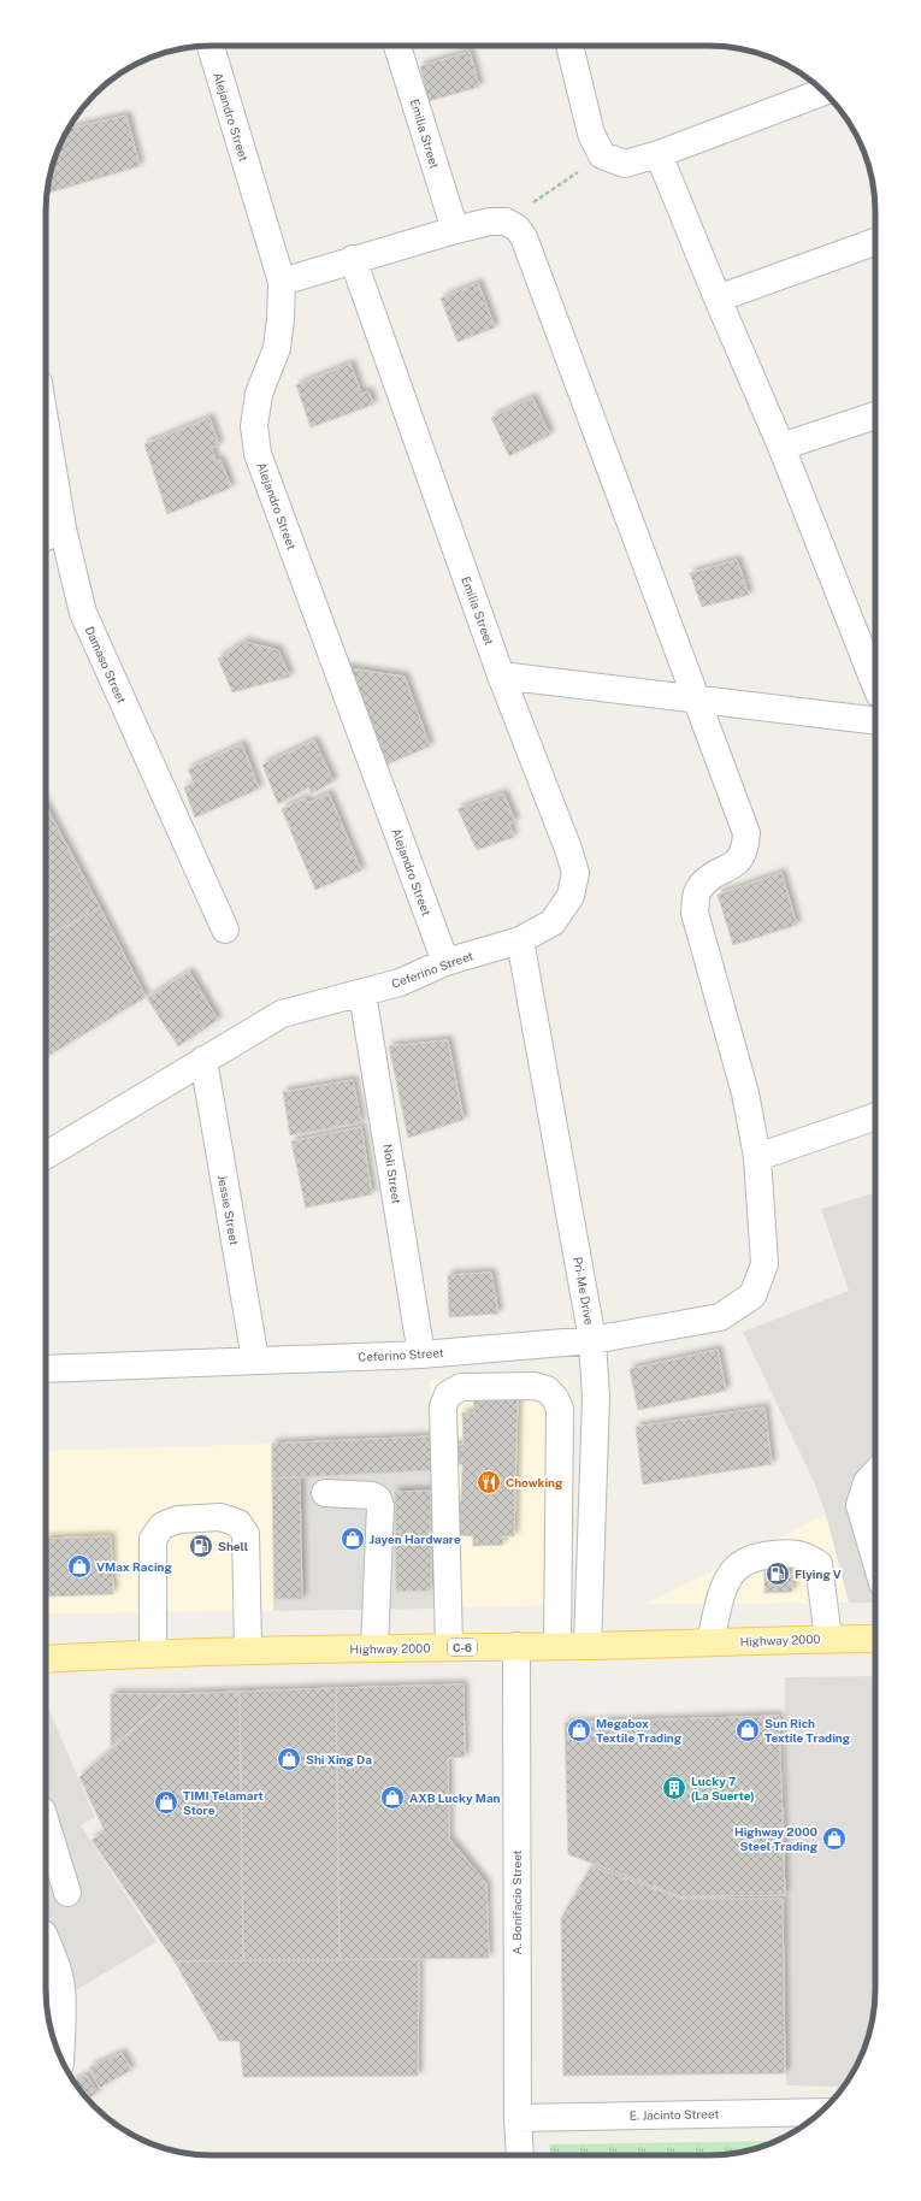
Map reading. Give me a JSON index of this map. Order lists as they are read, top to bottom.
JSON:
{
  "streets": {
    "main road": ["Highway 2000", "C-6"],
    "street": [
      "Alejandro Street",
      "Emilia Street",
      "Damaso Street",
      "Ceferino Street",
      "Noli Street",
      "Jessie Street",
      "Pri-Me Drive",
      "A. Bonifacio Street",
      "E. Jacinto Street"
    ]
  },
  "crossings": [
    ["Alejandro Street", "Ceferino Street"],
    ["Emilia Street", "Ceferino Street"],
    ["Emilia Street", "Pri-Me Drive"],
    ["Ceferino Street", "Noli Street"],
    ["Ceferino Street", "Jessie Street"],
    ["Ceferino Street", "Pri-Me Drive"],
    ["Pri-Me Drive", "Highway 2000"],
    ["Highway 2000", "A. Bonifacio Street"],
    ["A. Bonifacio Street", "E. Jacinto Street"]
  ],
  "places": {
    "restaurant": ["Chowking"],
    "shop": [
      "Jayen Hardware",
      "VMax Racing",
      "Megabox Textile Trading",
      "Sun Rich Textile Trading",
      "Shi Xing Da",
      "AXB Lucky Man",
      "TIMI Telamart Store",
      "Highway 2000 Steel Trading"
    ],
    "fuel station": ["Shell", "Flying V"],
    "building": ["Lucky 7 (La Suerte)"]
  }
}
